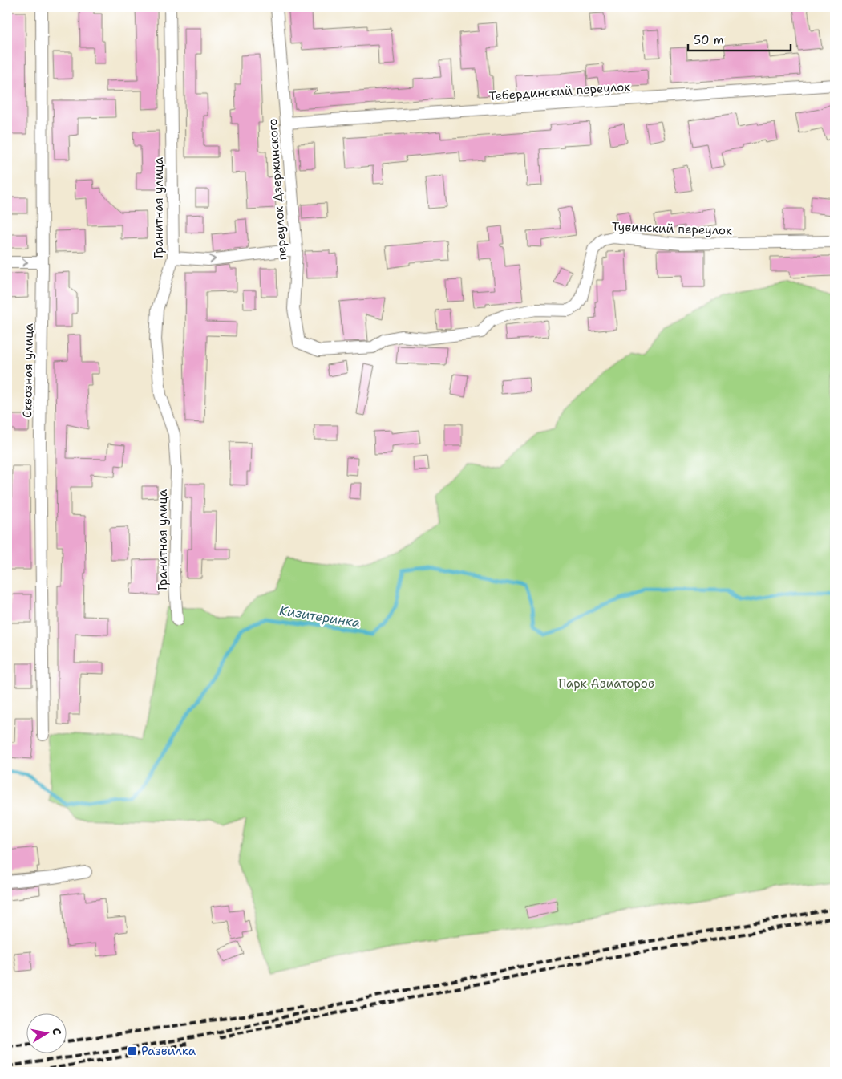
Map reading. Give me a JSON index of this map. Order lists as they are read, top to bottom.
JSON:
{
  "streets": {
    "street": [
      "Тебердинский переулок",
      "переулок Дзержинского",
      "Гранитная улица",
      "Тувинский переулок",
      "Сквозная улица"
    ]
  },
  "crossings": [
    ["Тебердинский переулок", "переулок Дзержинского"],
    ["переулок Дзержинского", "Тувинский переулок"]
  ],
  "water": ["Кизитеринка"],
  "parks": ["Парк Авиаторов"],
  "places": {
    "transit": ["Развилка"]
  },
  "scale_bar": "50 m",
  "north": "right"
}
